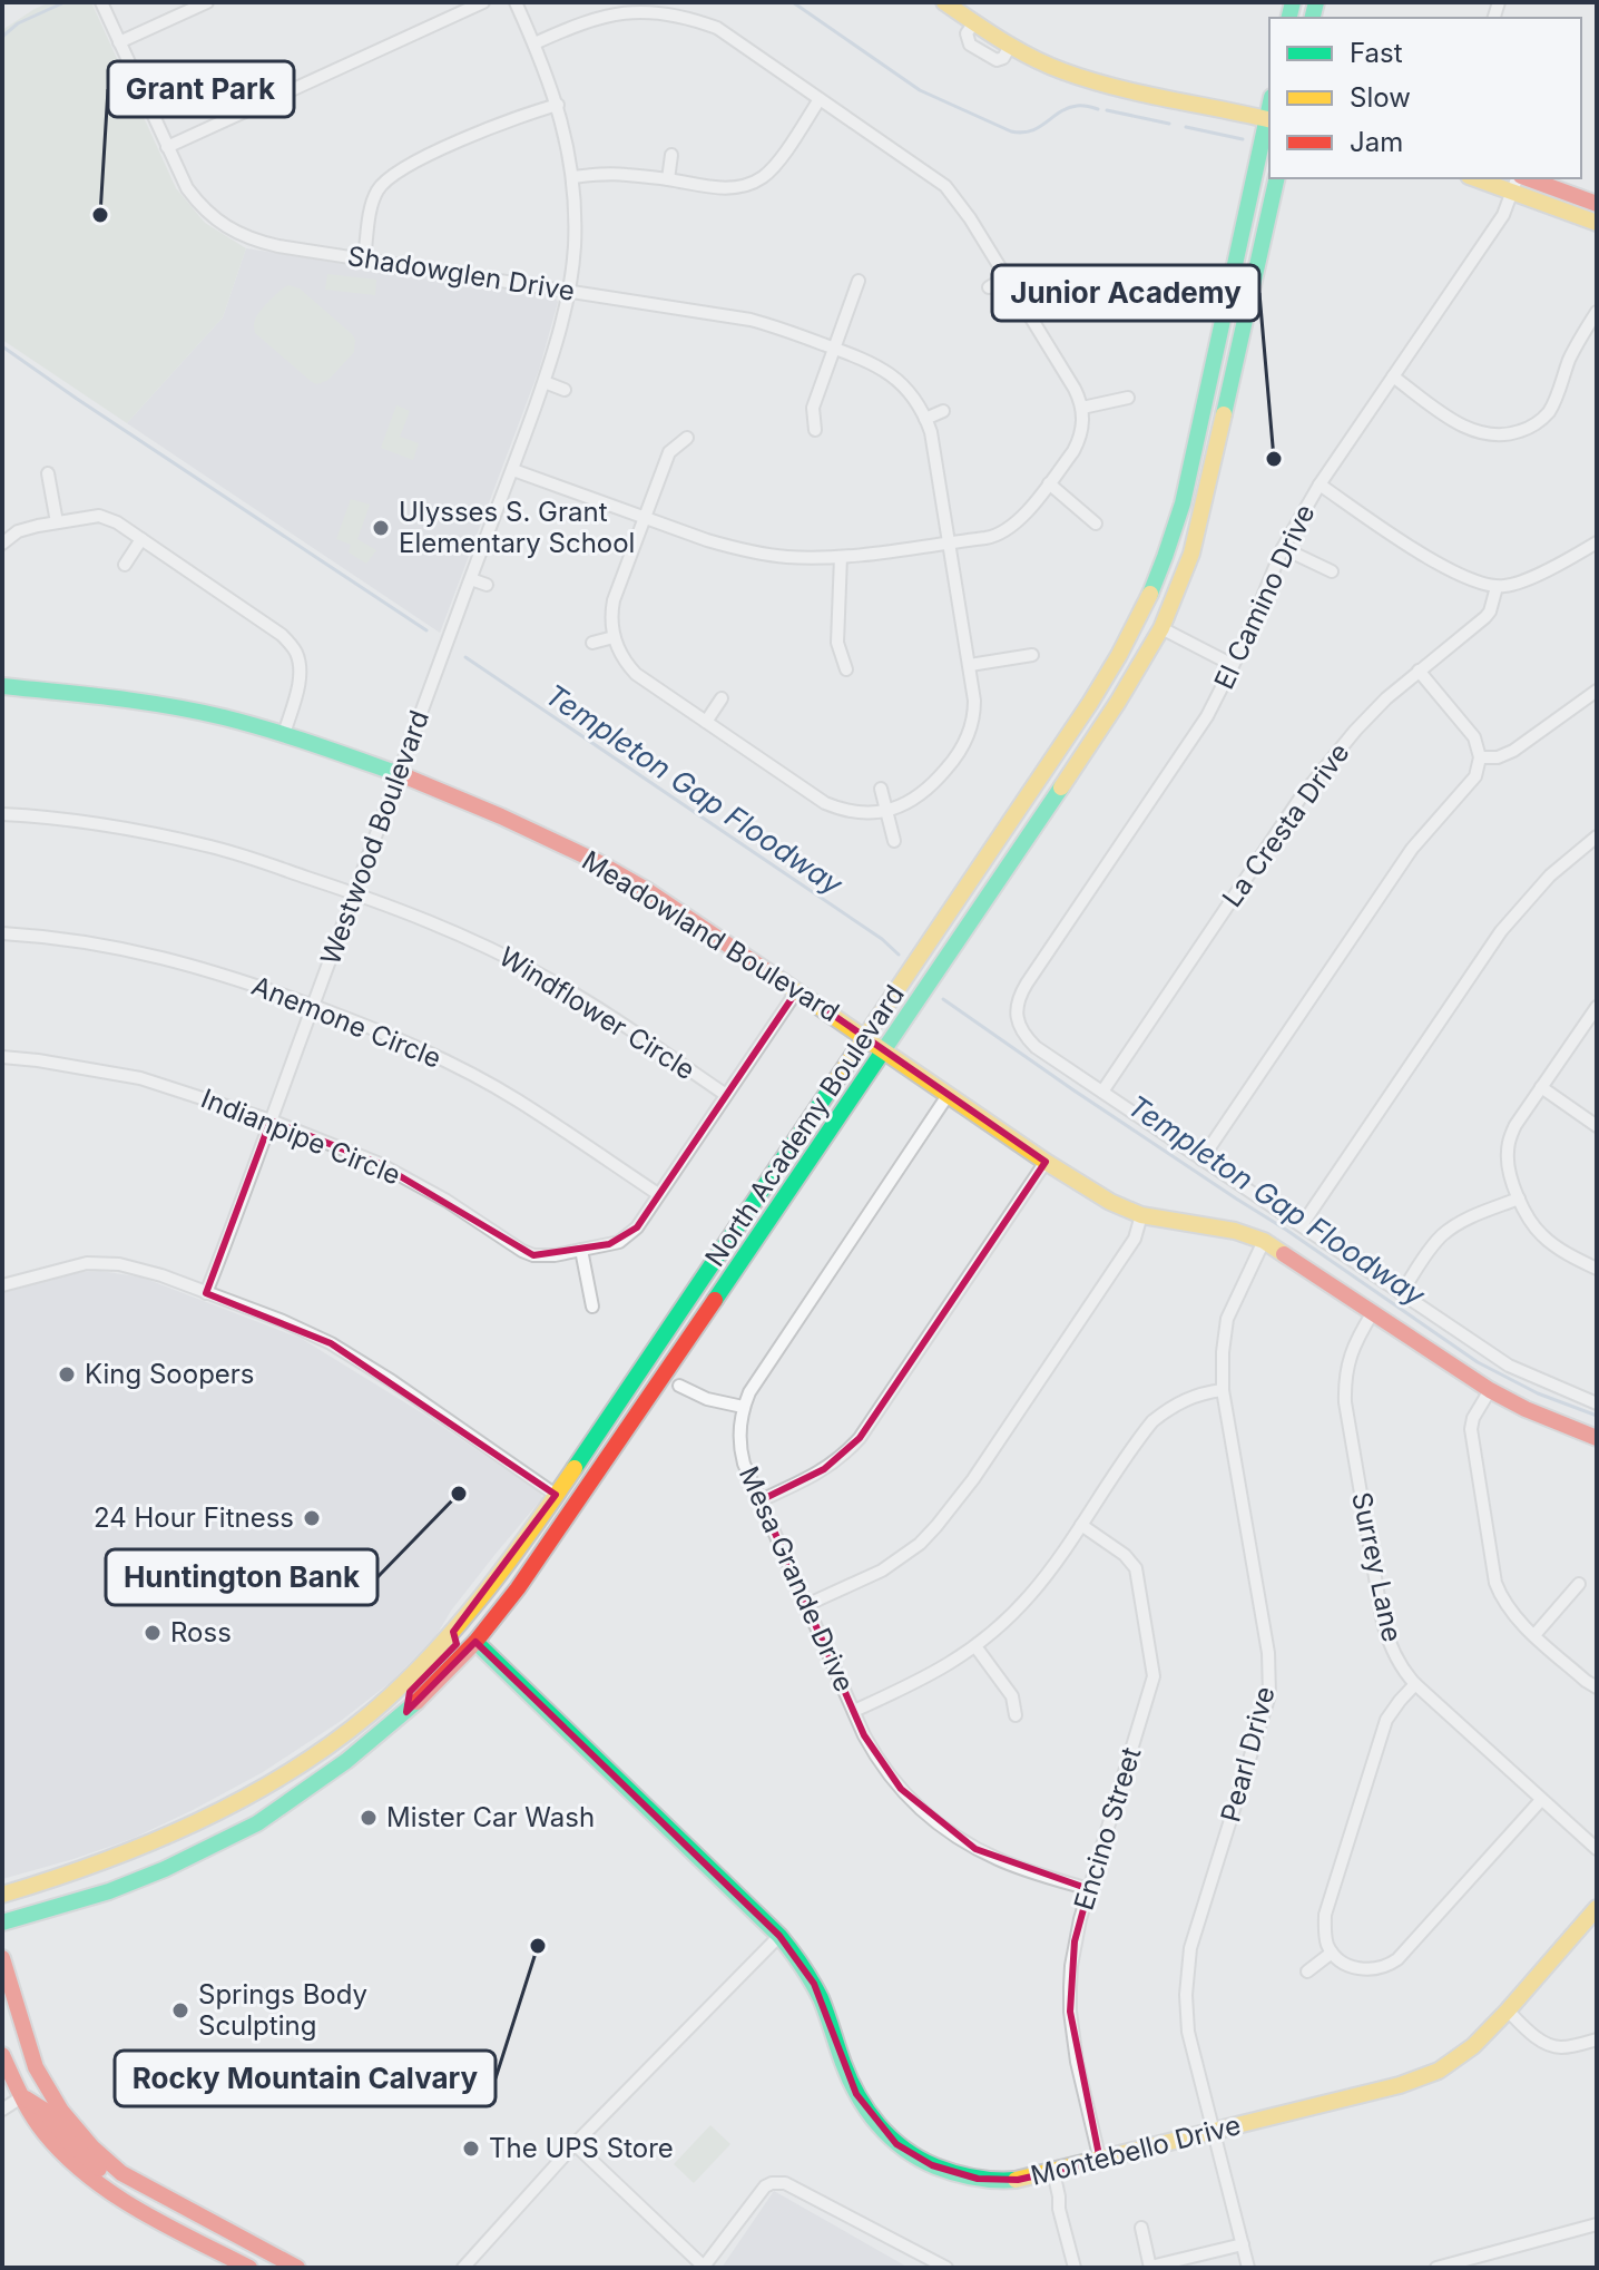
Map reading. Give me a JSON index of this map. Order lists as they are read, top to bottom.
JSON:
{
  "streets": {
    "main road": ["Meadowland Boulevard", "North Academy Boulevard", "Montebello Drive"],
    "street": [
      "Shadowglen Drive",
      "El Camino Drive",
      "La Cresta Drive",
      "Westwood Boulevard",
      "Windflower Circle",
      "Anemone Circle",
      "Indianpipe Circle",
      "Surrey Lane",
      "Mesa Grande Drive",
      "Pearl Drive",
      "Encino Street"
    ]
  },
  "crossings": [
    ["Shadowglen Drive", "Westwood Boulevard"],
    ["El Camino Drive", "La Cresta Drive"],
    ["Westwood Boulevard", "Meadowland Boulevard"],
    ["Westwood Boulevard", "Windflower Circle"],
    ["Westwood Boulevard", "Anemone Circle"],
    ["Westwood Boulevard", "Indianpipe Circle"],
    ["Meadowland Boulevard", "North Academy Boulevard"],
    ["Meadowland Boulevard", "Indianpipe Circle"],
    ["Meadowland Boulevard", "Surrey Lane"],
    ["Meadowland Boulevard", "Mesa Grande Drive"],
    ["Meadowland Boulevard", "Pearl Drive"],
    ["Windflower Circle", "Indianpipe Circle"],
    ["Anemone Circle", "Indianpipe Circle"],
    ["North Academy Boulevard", "Montebello Drive"],
    ["Mesa Grande Drive", "Encino Street"],
    ["Pearl Drive", "Montebello Drive"],
    ["Encino Street", "Montebello Drive"]
  ],
  "water": ["Templeton Gap Floodway"],
  "places": [
    "Grant Park",
    "Junior Academy",
    "Ulysses S. Grant Elementary School",
    "King Soopers",
    "Huntington Bank",
    "24 Hour Fitness",
    "Ross",
    "Mister Car Wash",
    "Rocky Mountain Calvary",
    "Springs Body Sculpting",
    "The UPS Store"
  ],
  "legend": ["Fast", "Slow", "Jam"]
}
